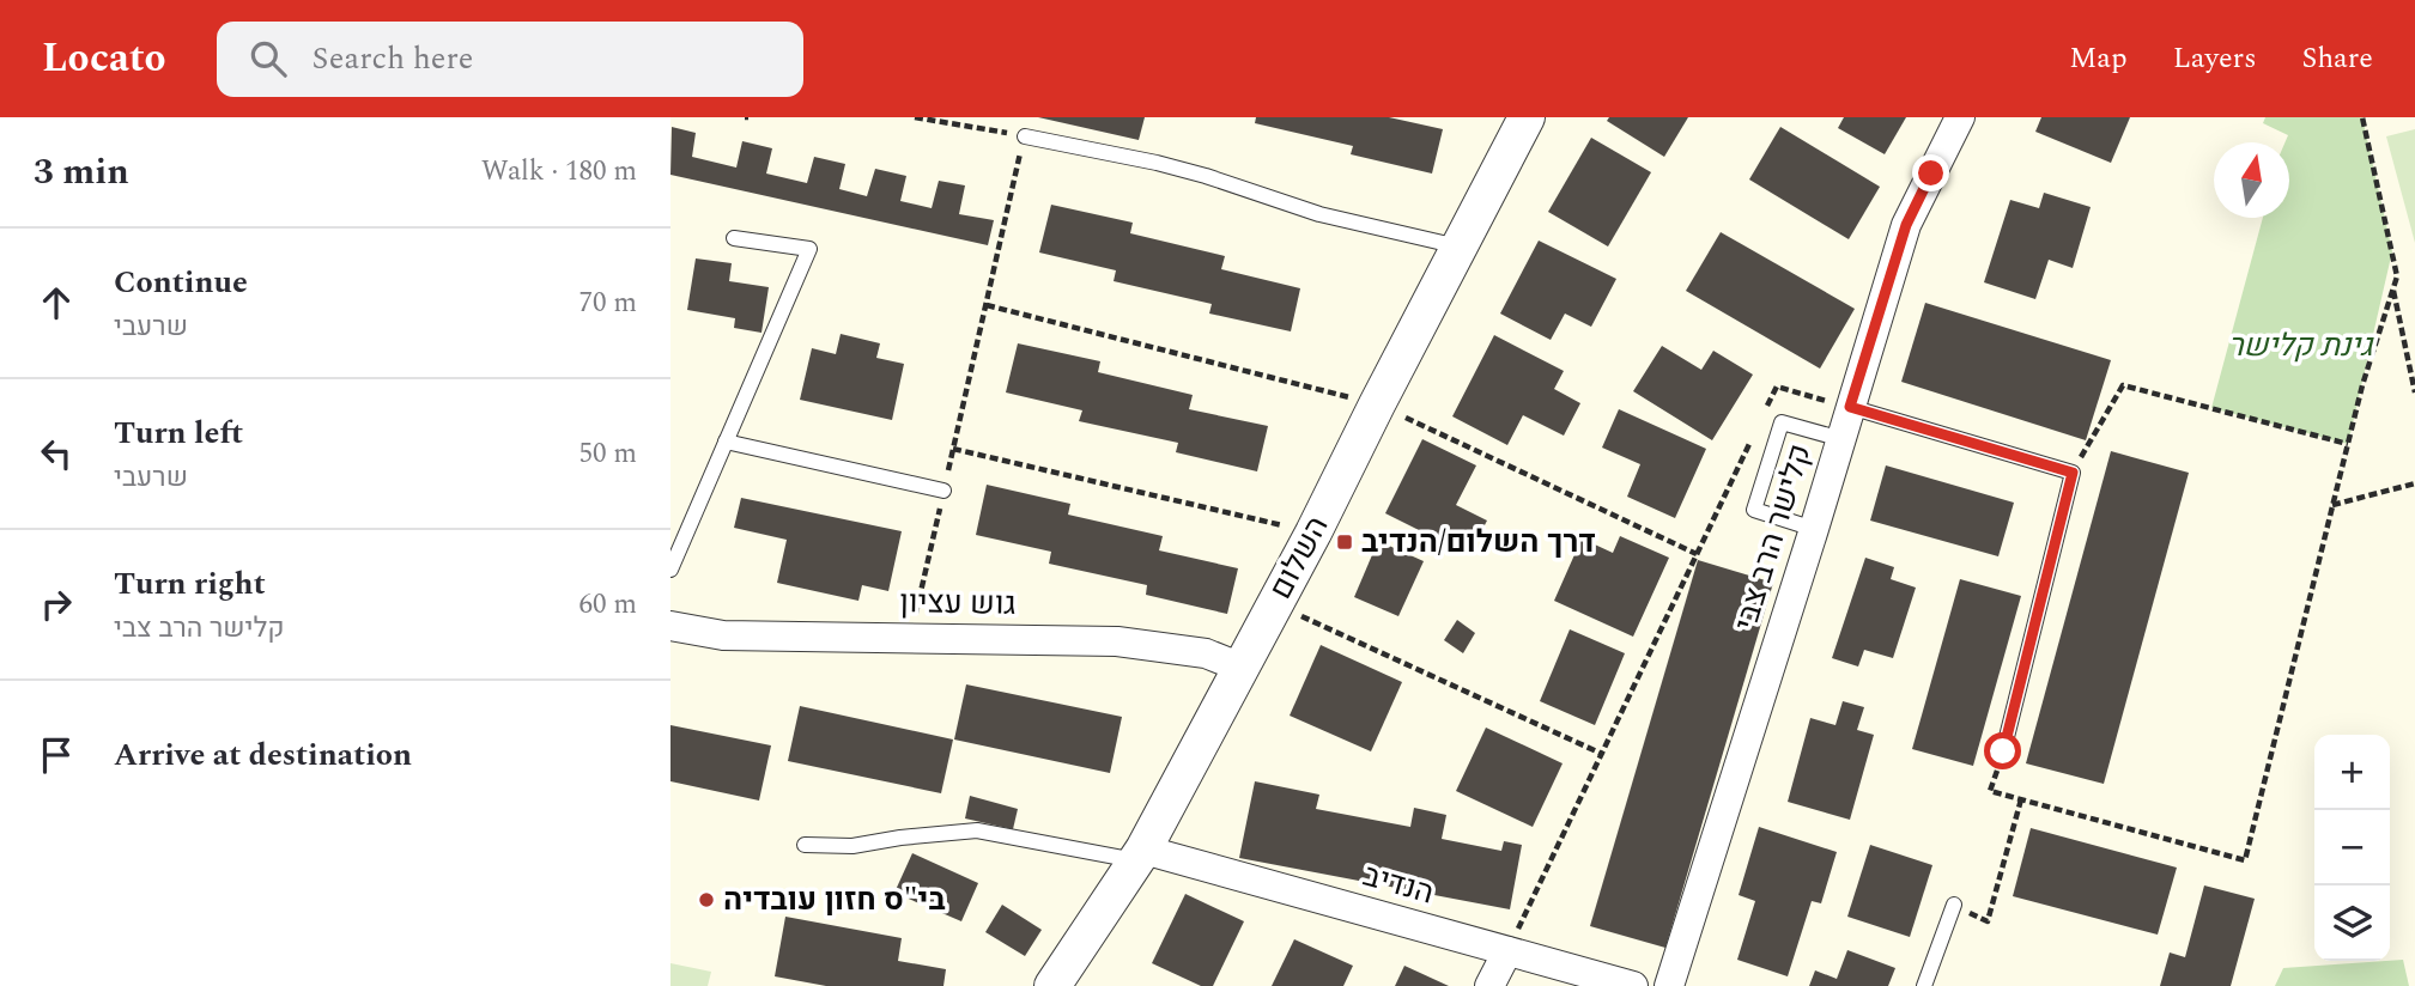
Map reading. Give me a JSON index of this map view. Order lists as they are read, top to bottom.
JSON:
{
  "streets": {
    "street": [
      "קלישר הרב צבי",
      "השלום",
      "גוש עציון",
      "הנדיב"
    ]
  },
  "crossings": [
    ["השלום", "גוש עציון"],
    ["השלום", "הנדיב"]
  ],
  "parks": ["גינת קלישר"],
  "places": {
    "transit": ["דרך השלום/הנדיב"],
    "other": ["בי\"ס חזון עובדיה"]
  },
  "north": "top",
  "page": {
    "header": "Locato",
    "search": "Search here",
    "nav": ["Map", "Layers", "Share"],
    "heading": ["3 min", "Walk · 180 m"],
    "list": [
      ["Continue", "שרעבי", "70 m"],
      ["Turn left", "שרעבי", "50 m"],
      ["Turn right", "קלישר הרב צבי", "60 m"],
      "Arrive at destination"
    ],
    "map_buttons": ["+", "−"]
  }
}
